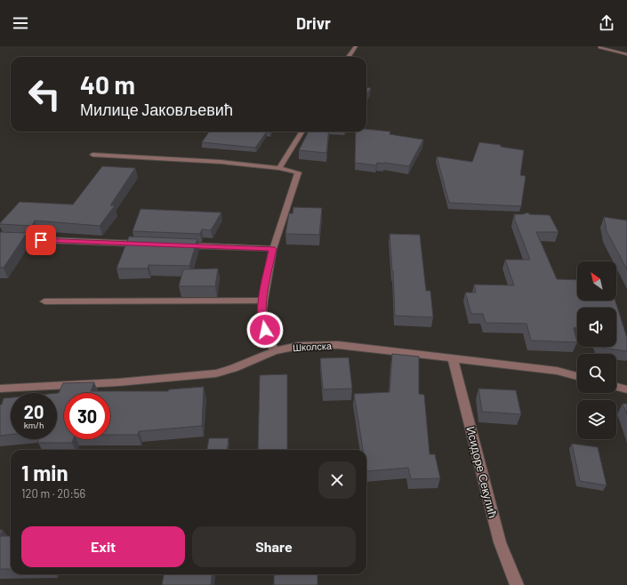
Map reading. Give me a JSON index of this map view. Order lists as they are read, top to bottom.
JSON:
{
  "streets": {
    "street": ["Школска", "Исидоре Секулић"]
  },
  "crossings": [
    ["Школска", "Исидоре Секулић"]
  ],
  "north": "top left",
  "page": {
    "header": "Drivr",
    "turn": ["40 m", "Милице Јаковљевић"],
    "speed": "20 km/h",
    "limit": "30",
    "heading": ["1 min", "120 m · 20:56"],
    "buttons": ["Exit", "Share"]
  }
}
